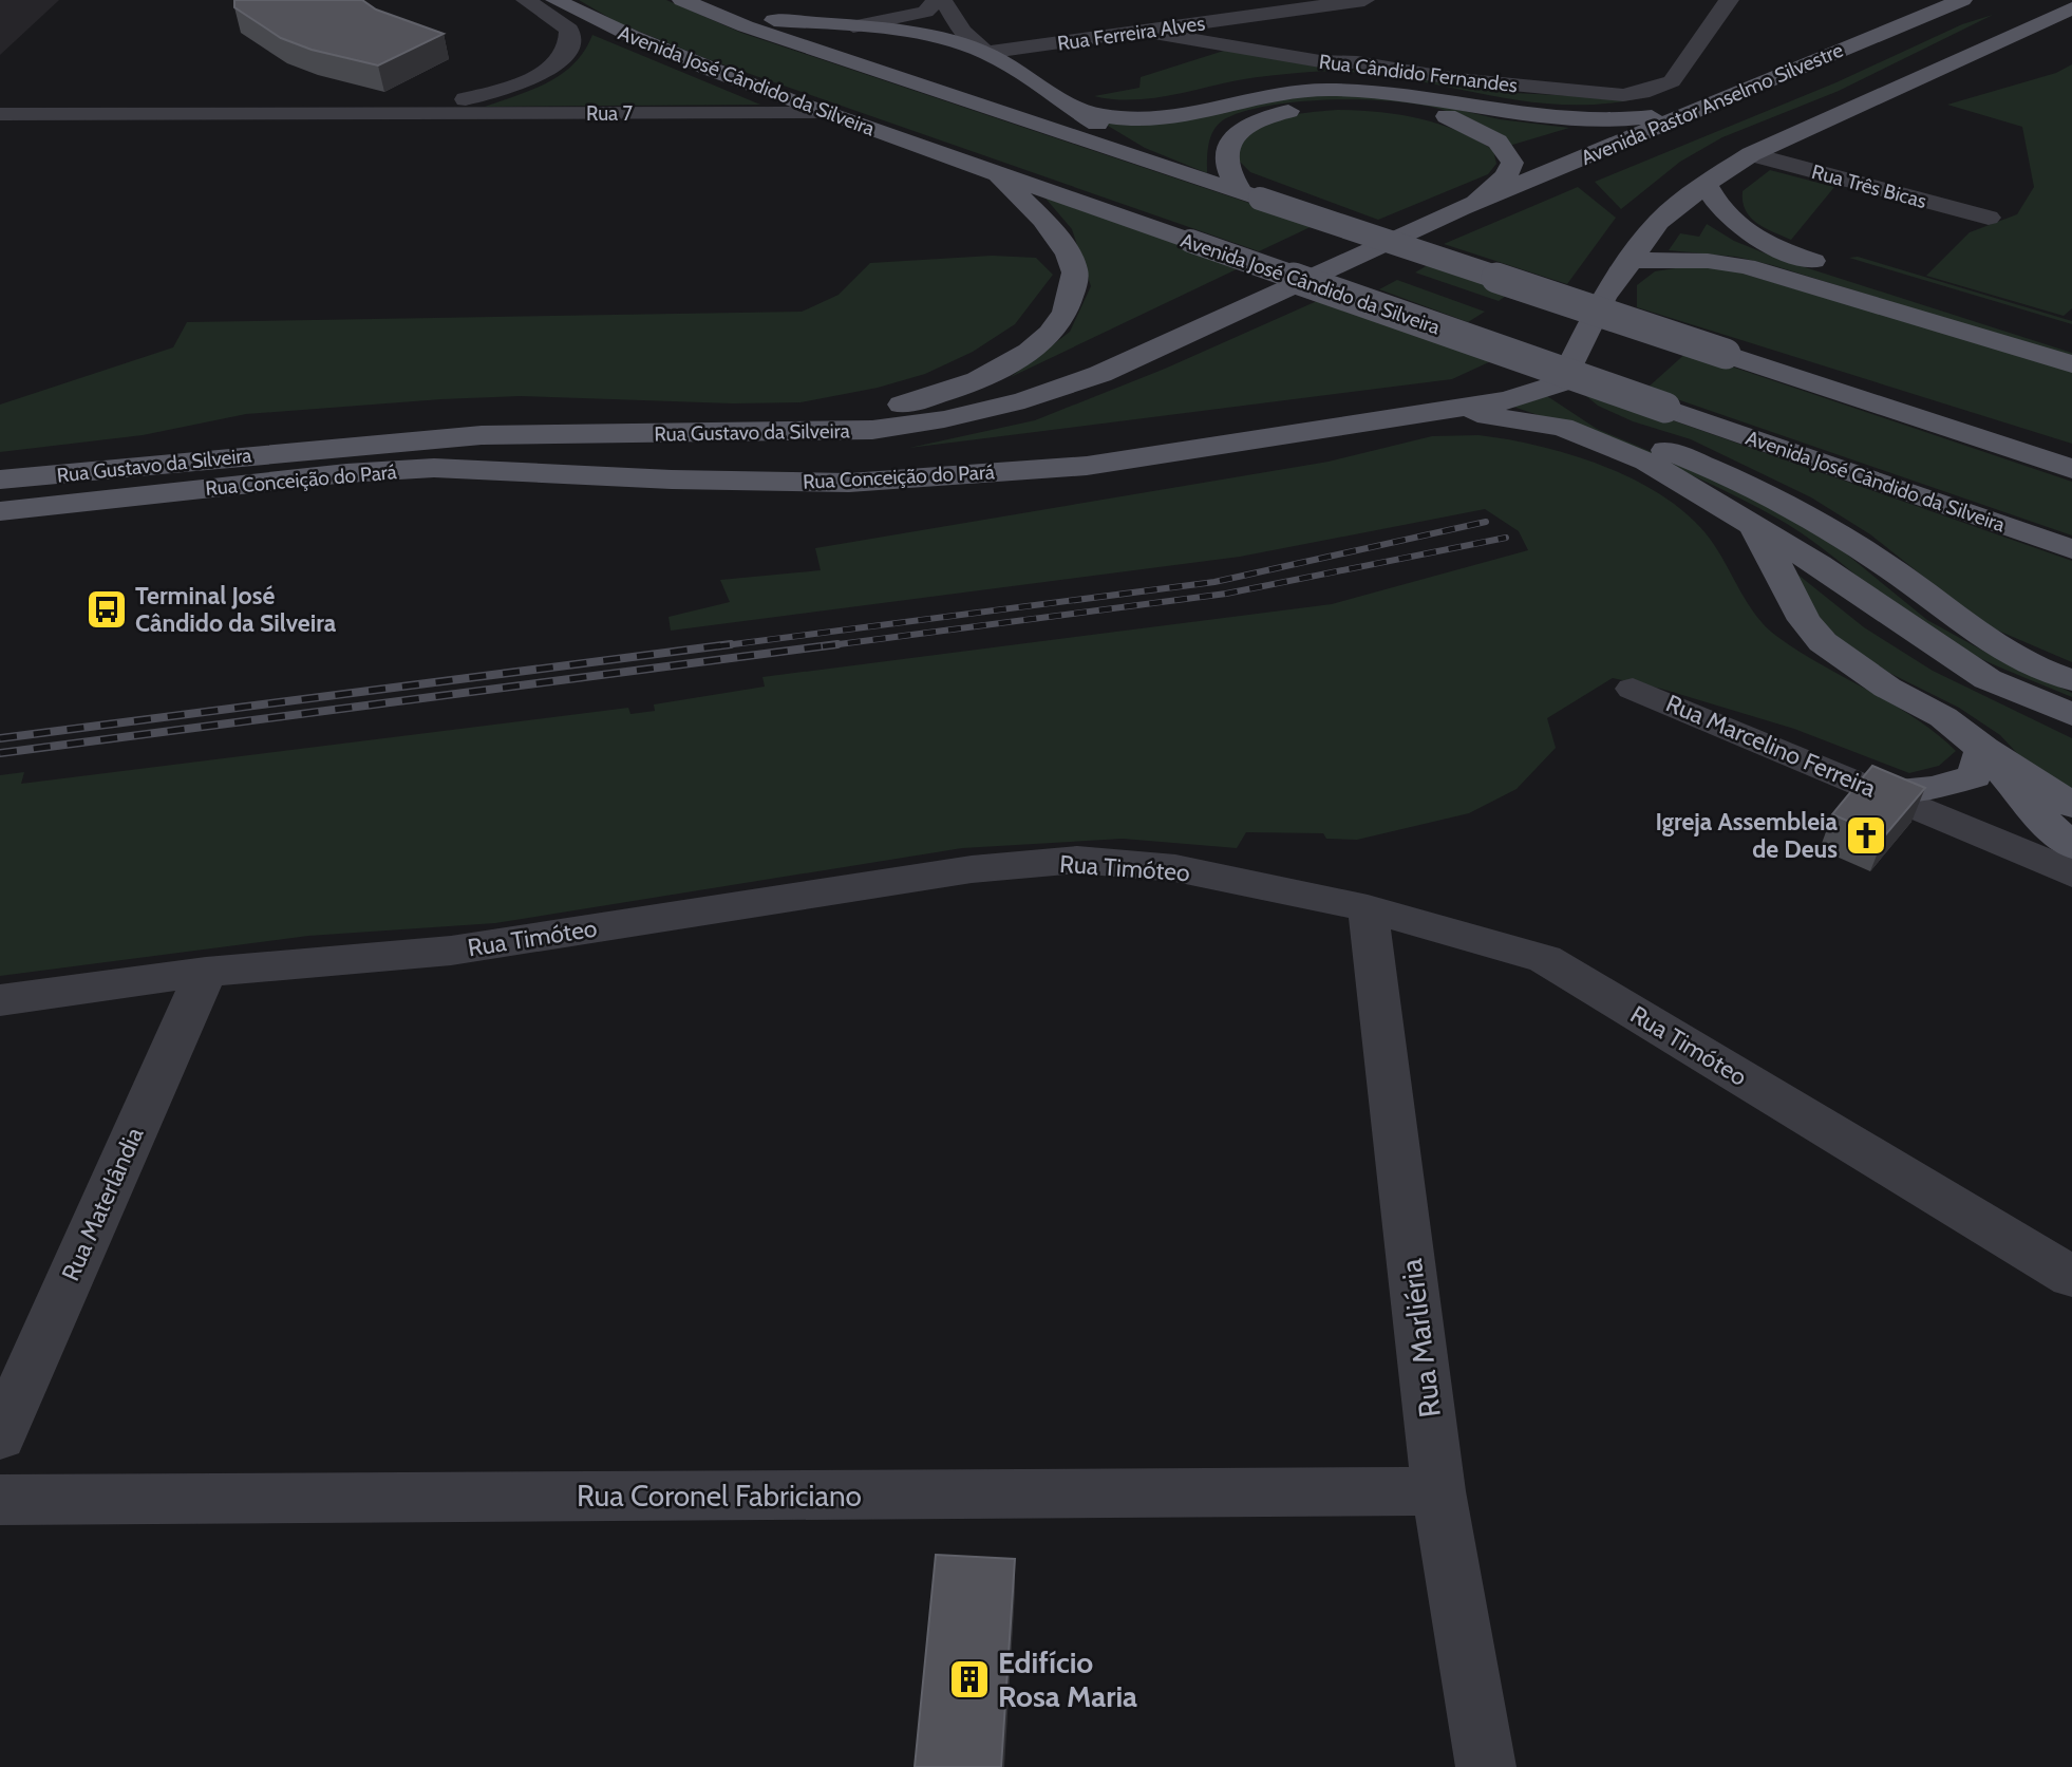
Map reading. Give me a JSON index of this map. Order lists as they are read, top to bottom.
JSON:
{
  "streets": {
    "main road": [
      "Avenida José Cândido da Silveira",
      "Avenida Pastor Anselmo Silvestre",
      "Rua Gustavo da Silveira",
      "Rua Conceição do Pará"
    ],
    "street": [
      "Rua Ferreira Alves",
      "Rua Cândido Fernandes",
      "Rua 7",
      "Rua Três Bicas",
      "Rua Marcelino Ferreira",
      "Rua Timóteo",
      "Rua Materlândia",
      "Rua Marliéria",
      "Rua Coronel Fabriciano"
    ]
  },
  "crossings": [
    ["Rua Ferreira Alves", "Rua Cândido Fernandes"],
    ["Avenida José Cândido da Silveira", "Rua 7"],
    ["Avenida Pastor Anselmo Silvestre", "Rua Gustavo da Silveira"],
    ["Rua Timóteo", "Rua Materlândia"],
    ["Rua Timóteo", "Rua Marliéria"],
    ["Rua Marliéria", "Rua Coronel Fabriciano"]
  ],
  "places": {
    "bus stop": ["Terminal José Cândido da Silveira"],
    "church": ["Igreja Assembleia de Deus"],
    "building": ["Edifício Rosa Maria"]
  }
}
